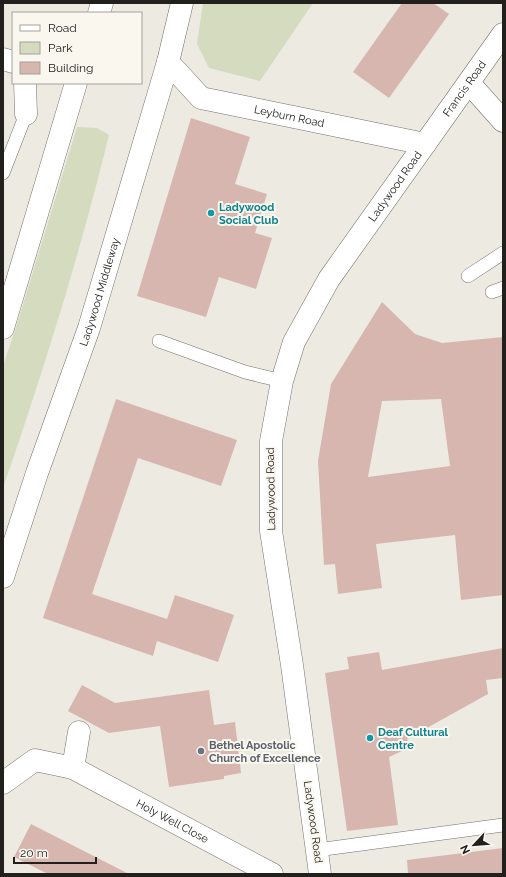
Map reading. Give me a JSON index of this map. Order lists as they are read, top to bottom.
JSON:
{
  "streets": {
    "main road": [
      "Francis Road",
      "Leyburn Road",
      "Ladywood Road",
      "Ladywood Middleway",
      "Holy Well Close"
    ]
  },
  "crossings": [
    ["Francis Road", "Leyburn Road"],
    ["Francis Road", "Ladywood Road"],
    ["Leyburn Road", "Ladywood Road"],
    ["Leyburn Road", "Ladywood Middleway"]
  ],
  "places": ["Ladywood Social Club", "Deaf Cultural Centre", "Bethel Apostolic Church of Excellence"],
  "legend": ["Road", "Park", "Building"],
  "scale_bar": "20 m",
  "north": "bottom left"
}
